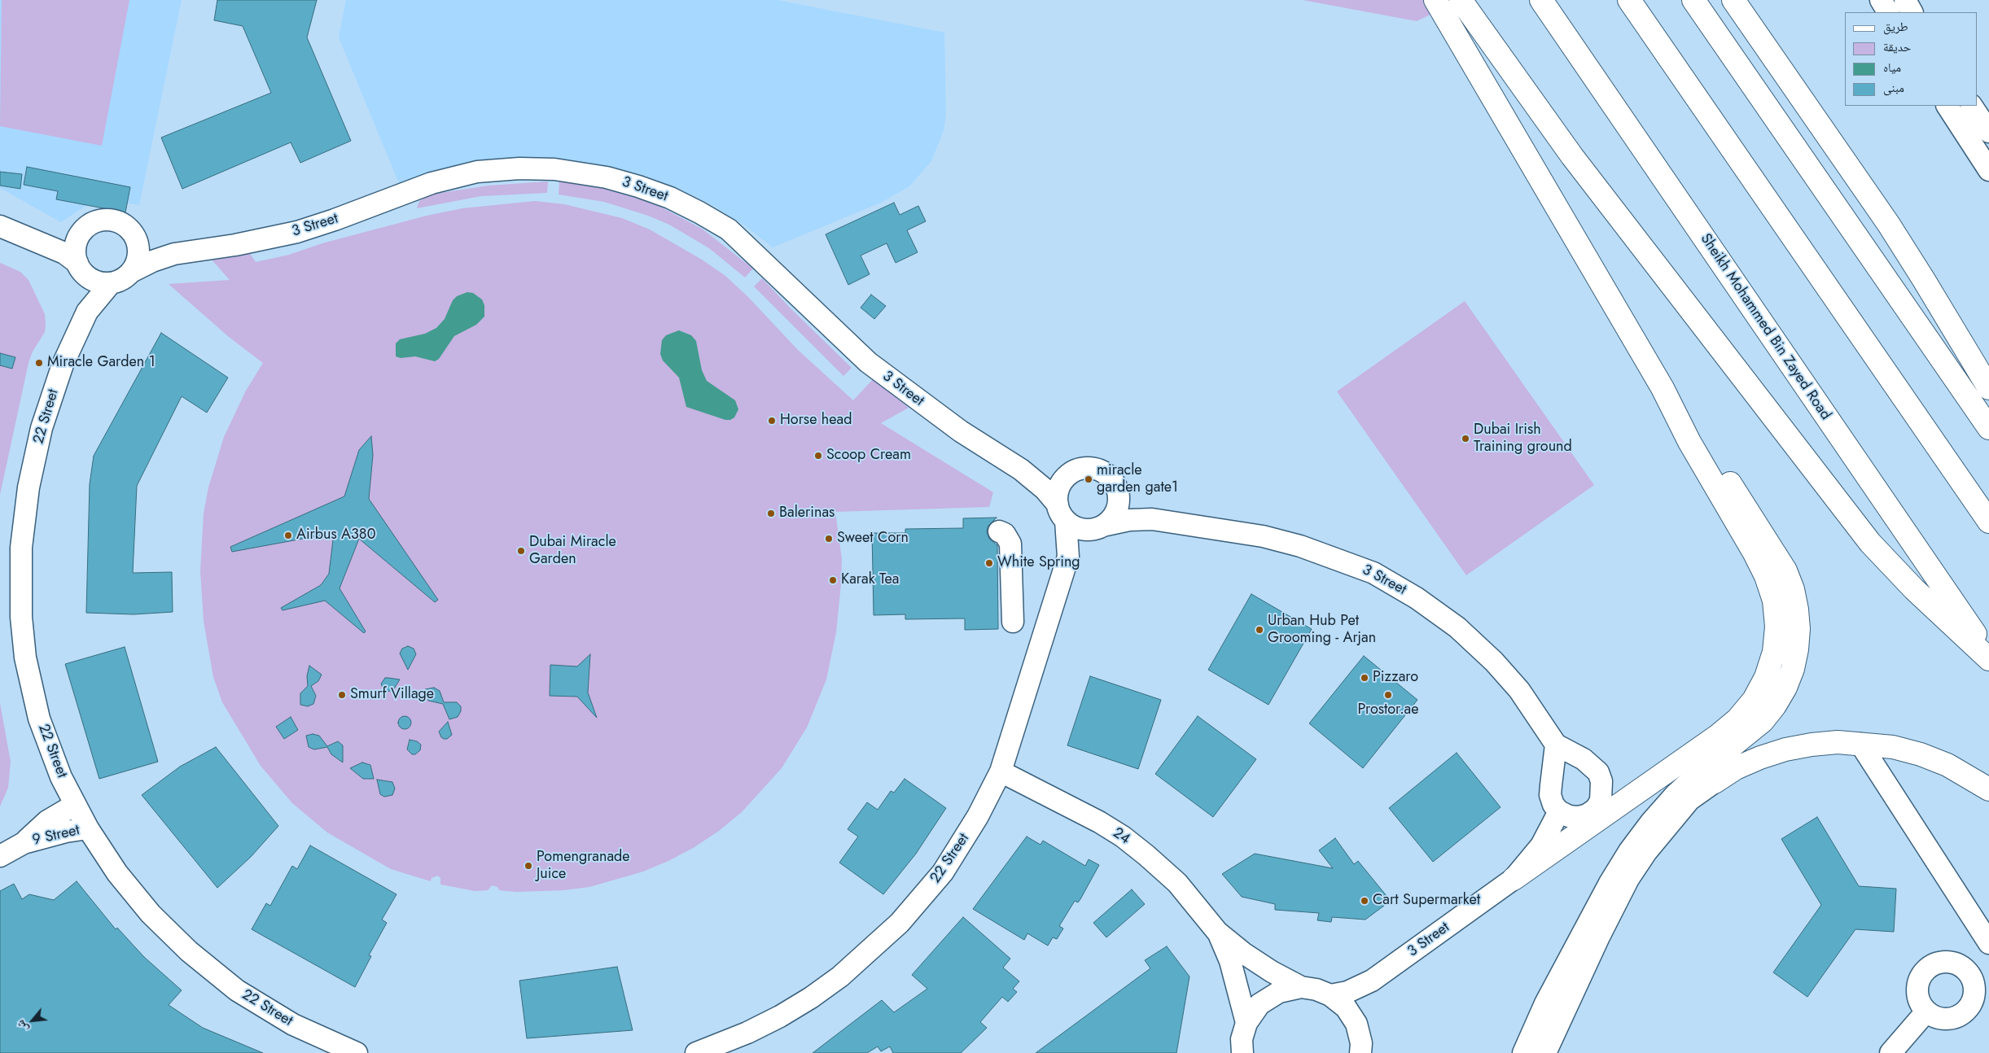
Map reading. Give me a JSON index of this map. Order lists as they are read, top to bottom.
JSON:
{
  "streets": {
    "highway": ["Sheikh Mohammed Bin Zayed Road"],
    "street": [
      "3 Street",
      "22 Street",
      "9 Street",
      "24"
    ]
  },
  "crossings": [
    ["3 Street", "22 Street"],
    ["22 Street", "9 Street"],
    ["22 Street", "24"]
  ],
  "places": [
    "Miracle Garden 1",
    "Horse head",
    "Dubai Irish Training ground",
    "Scoop Cream",
    "miracle garden gate1",
    "Balerinas",
    "Airbus A380",
    "Sweet Corn",
    "Dubai Miracle Garden",
    "White Spring",
    "Karak Tea",
    "Urban Hub Pet Grooming - Arjan",
    "Pizzaro",
    "Smurf Village",
    "Prostor.ae",
    "Pomengranade Juice",
    "Cart Supermarket"
  ],
  "legend": [
    "طريق",
    "حديقة",
    "مياه",
    "مبنى"
  ],
  "north": "bottom left"
}
